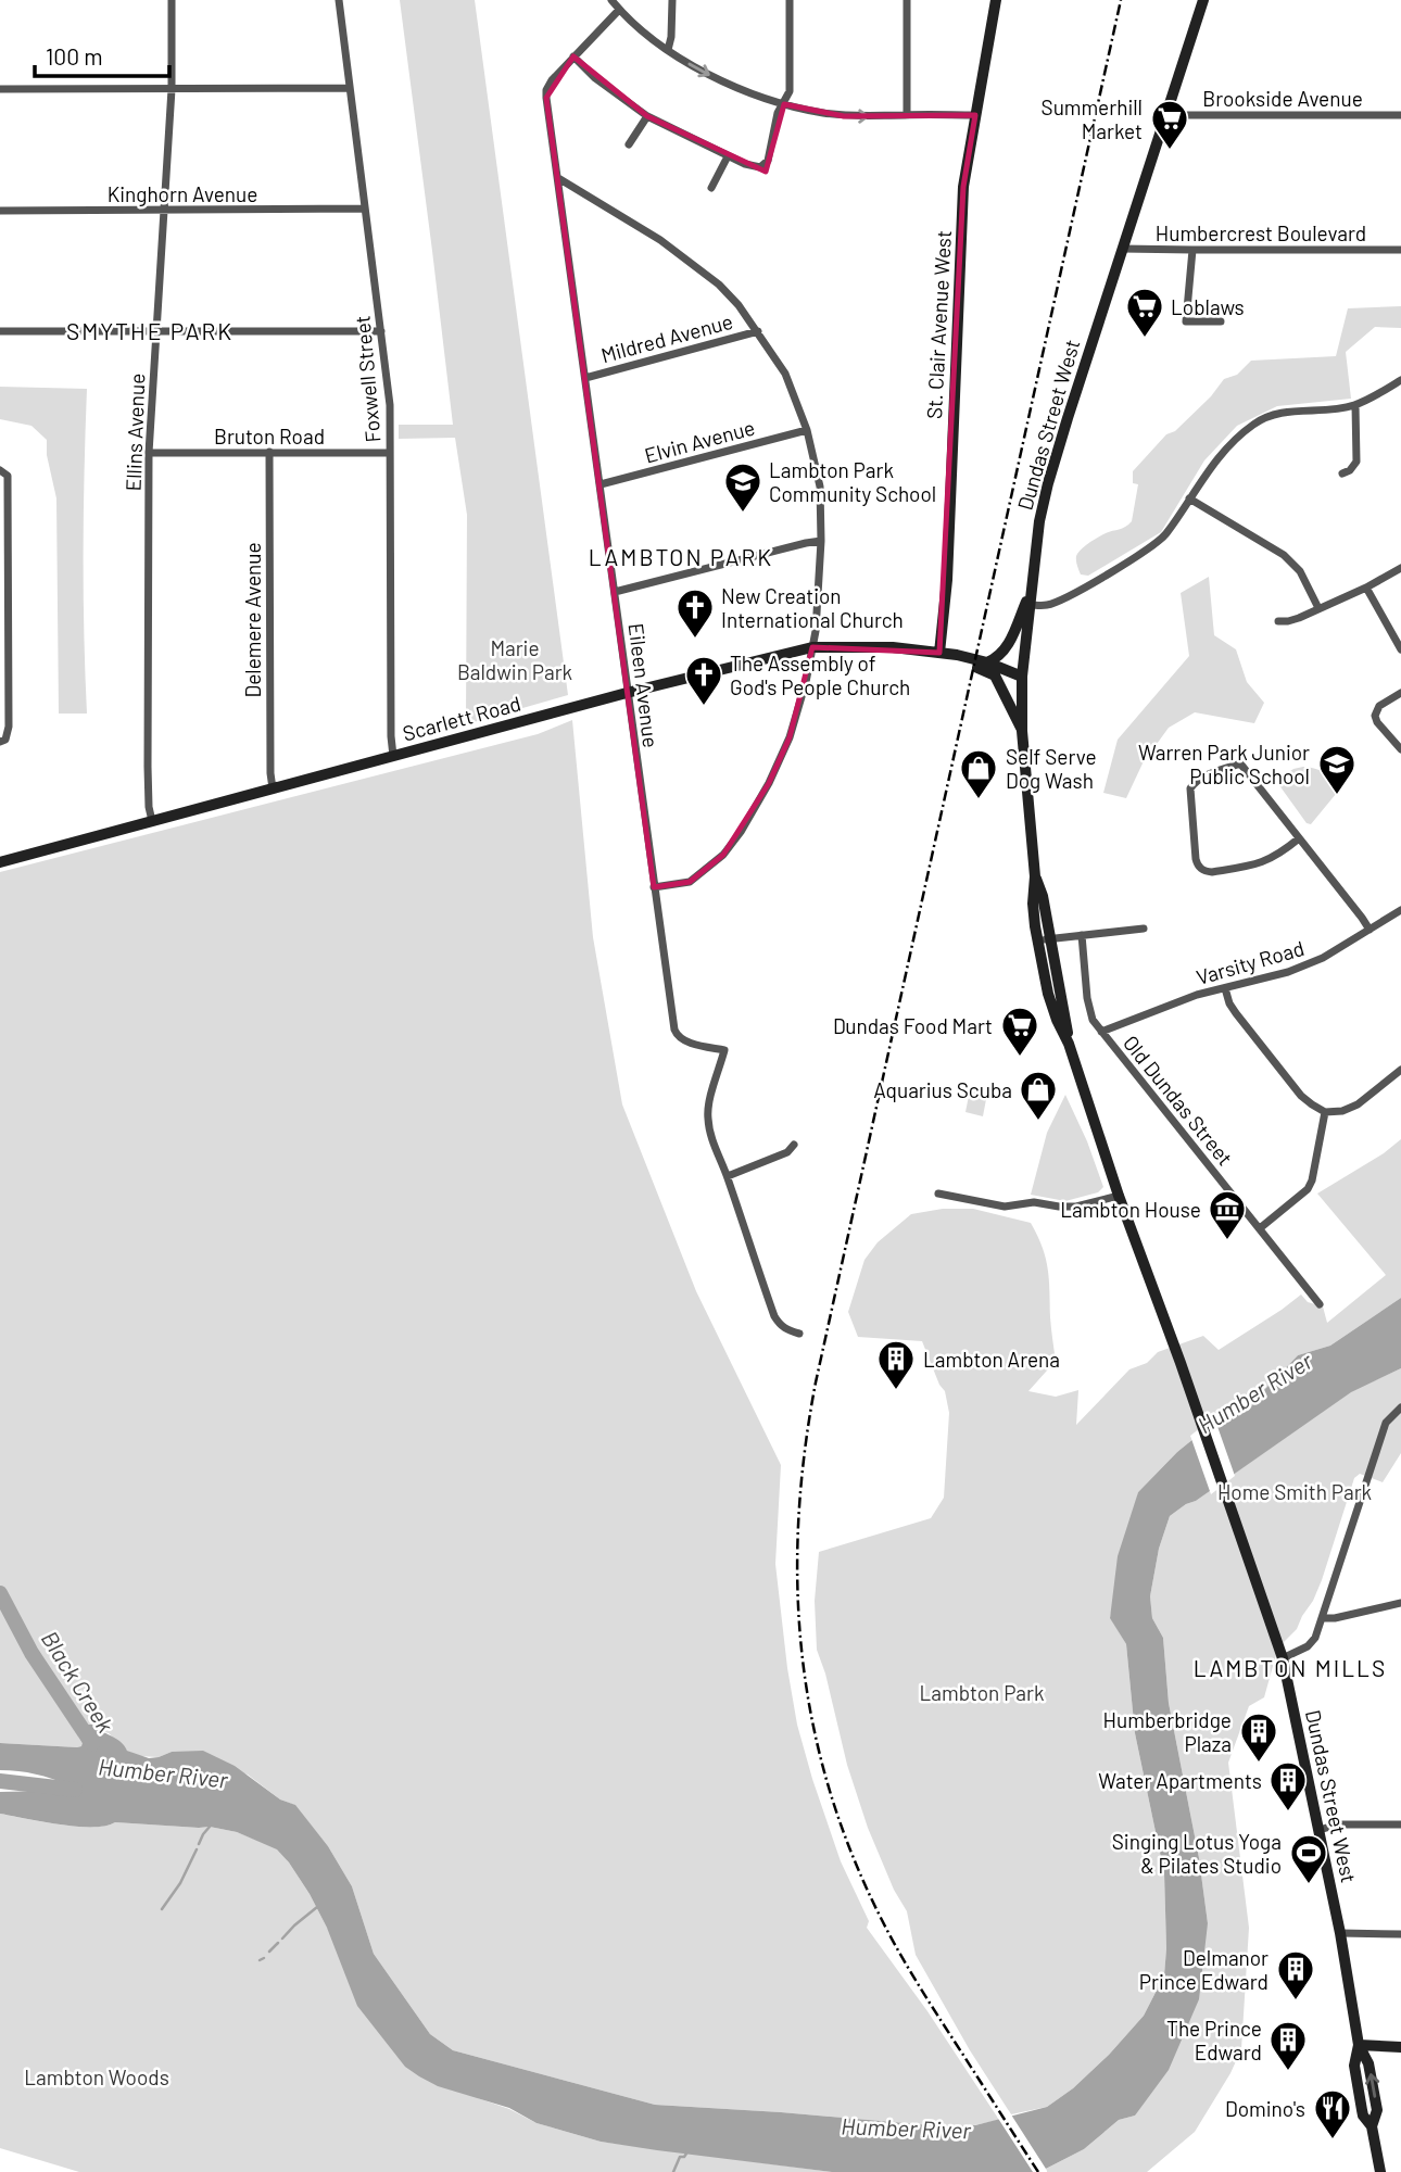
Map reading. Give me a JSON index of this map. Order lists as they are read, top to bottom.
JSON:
{
  "streets": {
    "main road": ["St. Clair Avenue West", "Dundas Street West", "Scarlett Road"],
    "street": [
      "Brookside Avenue",
      "Kinghorn Avenue",
      "Humbercrest Boulevard",
      "Mildred Avenue",
      "Foxwell Street",
      "Ellins Avenue",
      "Bruton Road",
      "Elvin Avenue",
      "Delemere Avenue",
      "Eileen Avenue",
      "Varsity Road",
      "Old Dundas Street"
    ]
  },
  "crossings": [
    ["Brookside Avenue", "Dundas Street West"],
    ["Kinghorn Avenue", "Foxwell Street"],
    ["Kinghorn Avenue", "Ellins Avenue"],
    ["Humbercrest Boulevard", "Dundas Street West"],
    ["St. Clair Avenue West", "Scarlett Road"],
    ["Mildred Avenue", "Eileen Avenue"],
    ["Foxwell Street", "Bruton Road"],
    ["Foxwell Street", "Scarlett Road"],
    ["Dundas Street West", "Scarlett Road"],
    ["Ellins Avenue", "Bruton Road"],
    ["Ellins Avenue", "Scarlett Road"],
    ["Bruton Road", "Delemere Avenue"],
    ["Elvin Avenue", "Eileen Avenue"],
    ["Delemere Avenue", "Scarlett Road"],
    ["Eileen Avenue", "Scarlett Road"],
    ["Varsity Road", "Old Dundas Street"]
  ],
  "districts": ["SMYTHE PARK", "LAMBTON PARK", "LAMBTON MILLS"],
  "water": ["Humber River", "Black Creek"],
  "parks": [
    "Marie Baldwin Park",
    "Home Smith Park",
    "Lambton Park",
    "Lambton Woods"
  ],
  "places": {
    "supermarket": ["Summerhill Market", "Loblaws", "Dundas Food Mart"],
    "school or university": ["Lambton Park Community School", "Warren Park Junior Public School"],
    "church": ["New Creation International Church", "The Assembly of God's People Church"],
    "shop": ["Self Serve Dog Wash", "Aquarius Scuba"],
    "museum": ["Lambton House"],
    "building": [
      "Lambton Arena",
      "Humberbridge Plaza",
      "Water Apartments",
      "Delmanor Prince Edward",
      "The Prince Edward"
    ],
    "sports": ["Singing Lotus Yoga & Pilates Studio"],
    "restaurant": ["Domino's"]
  },
  "scale_bar": "100 m"
}
